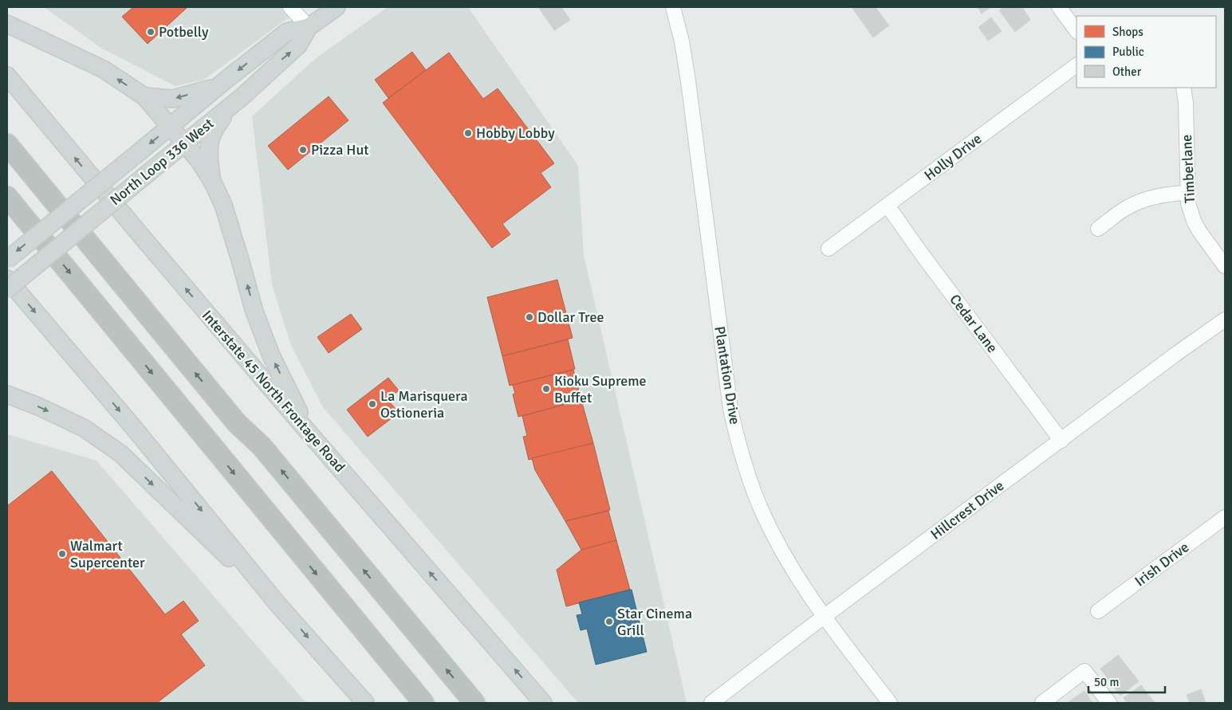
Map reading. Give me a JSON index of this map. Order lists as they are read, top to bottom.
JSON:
{
  "streets": {
    "main road": ["North Loop 336 West", "Interstate 45 North Frontage Road"],
    "street": [
      "Holly Drive",
      "Timberlane",
      "Cedar Lane",
      "Plantation Drive",
      "Hillcrest Drive",
      "Irish Drive"
    ]
  },
  "crossings": [
    ["Holly Drive", "Cedar Lane"],
    ["Cedar Lane", "Hillcrest Drive"],
    ["Plantation Drive", "Hillcrest Drive"]
  ],
  "places": [
    "Potbelly",
    "Hobby Lobby",
    "Pizza Hut",
    "Dollar Tree",
    "Kioku Supreme Buffet",
    "La Marisquera Ostioneria",
    "Walmart Supercenter",
    "Star Cinema Grill"
  ],
  "legend": ["Shops", "Public", "Other"],
  "scale_bar": "50 m"
}
